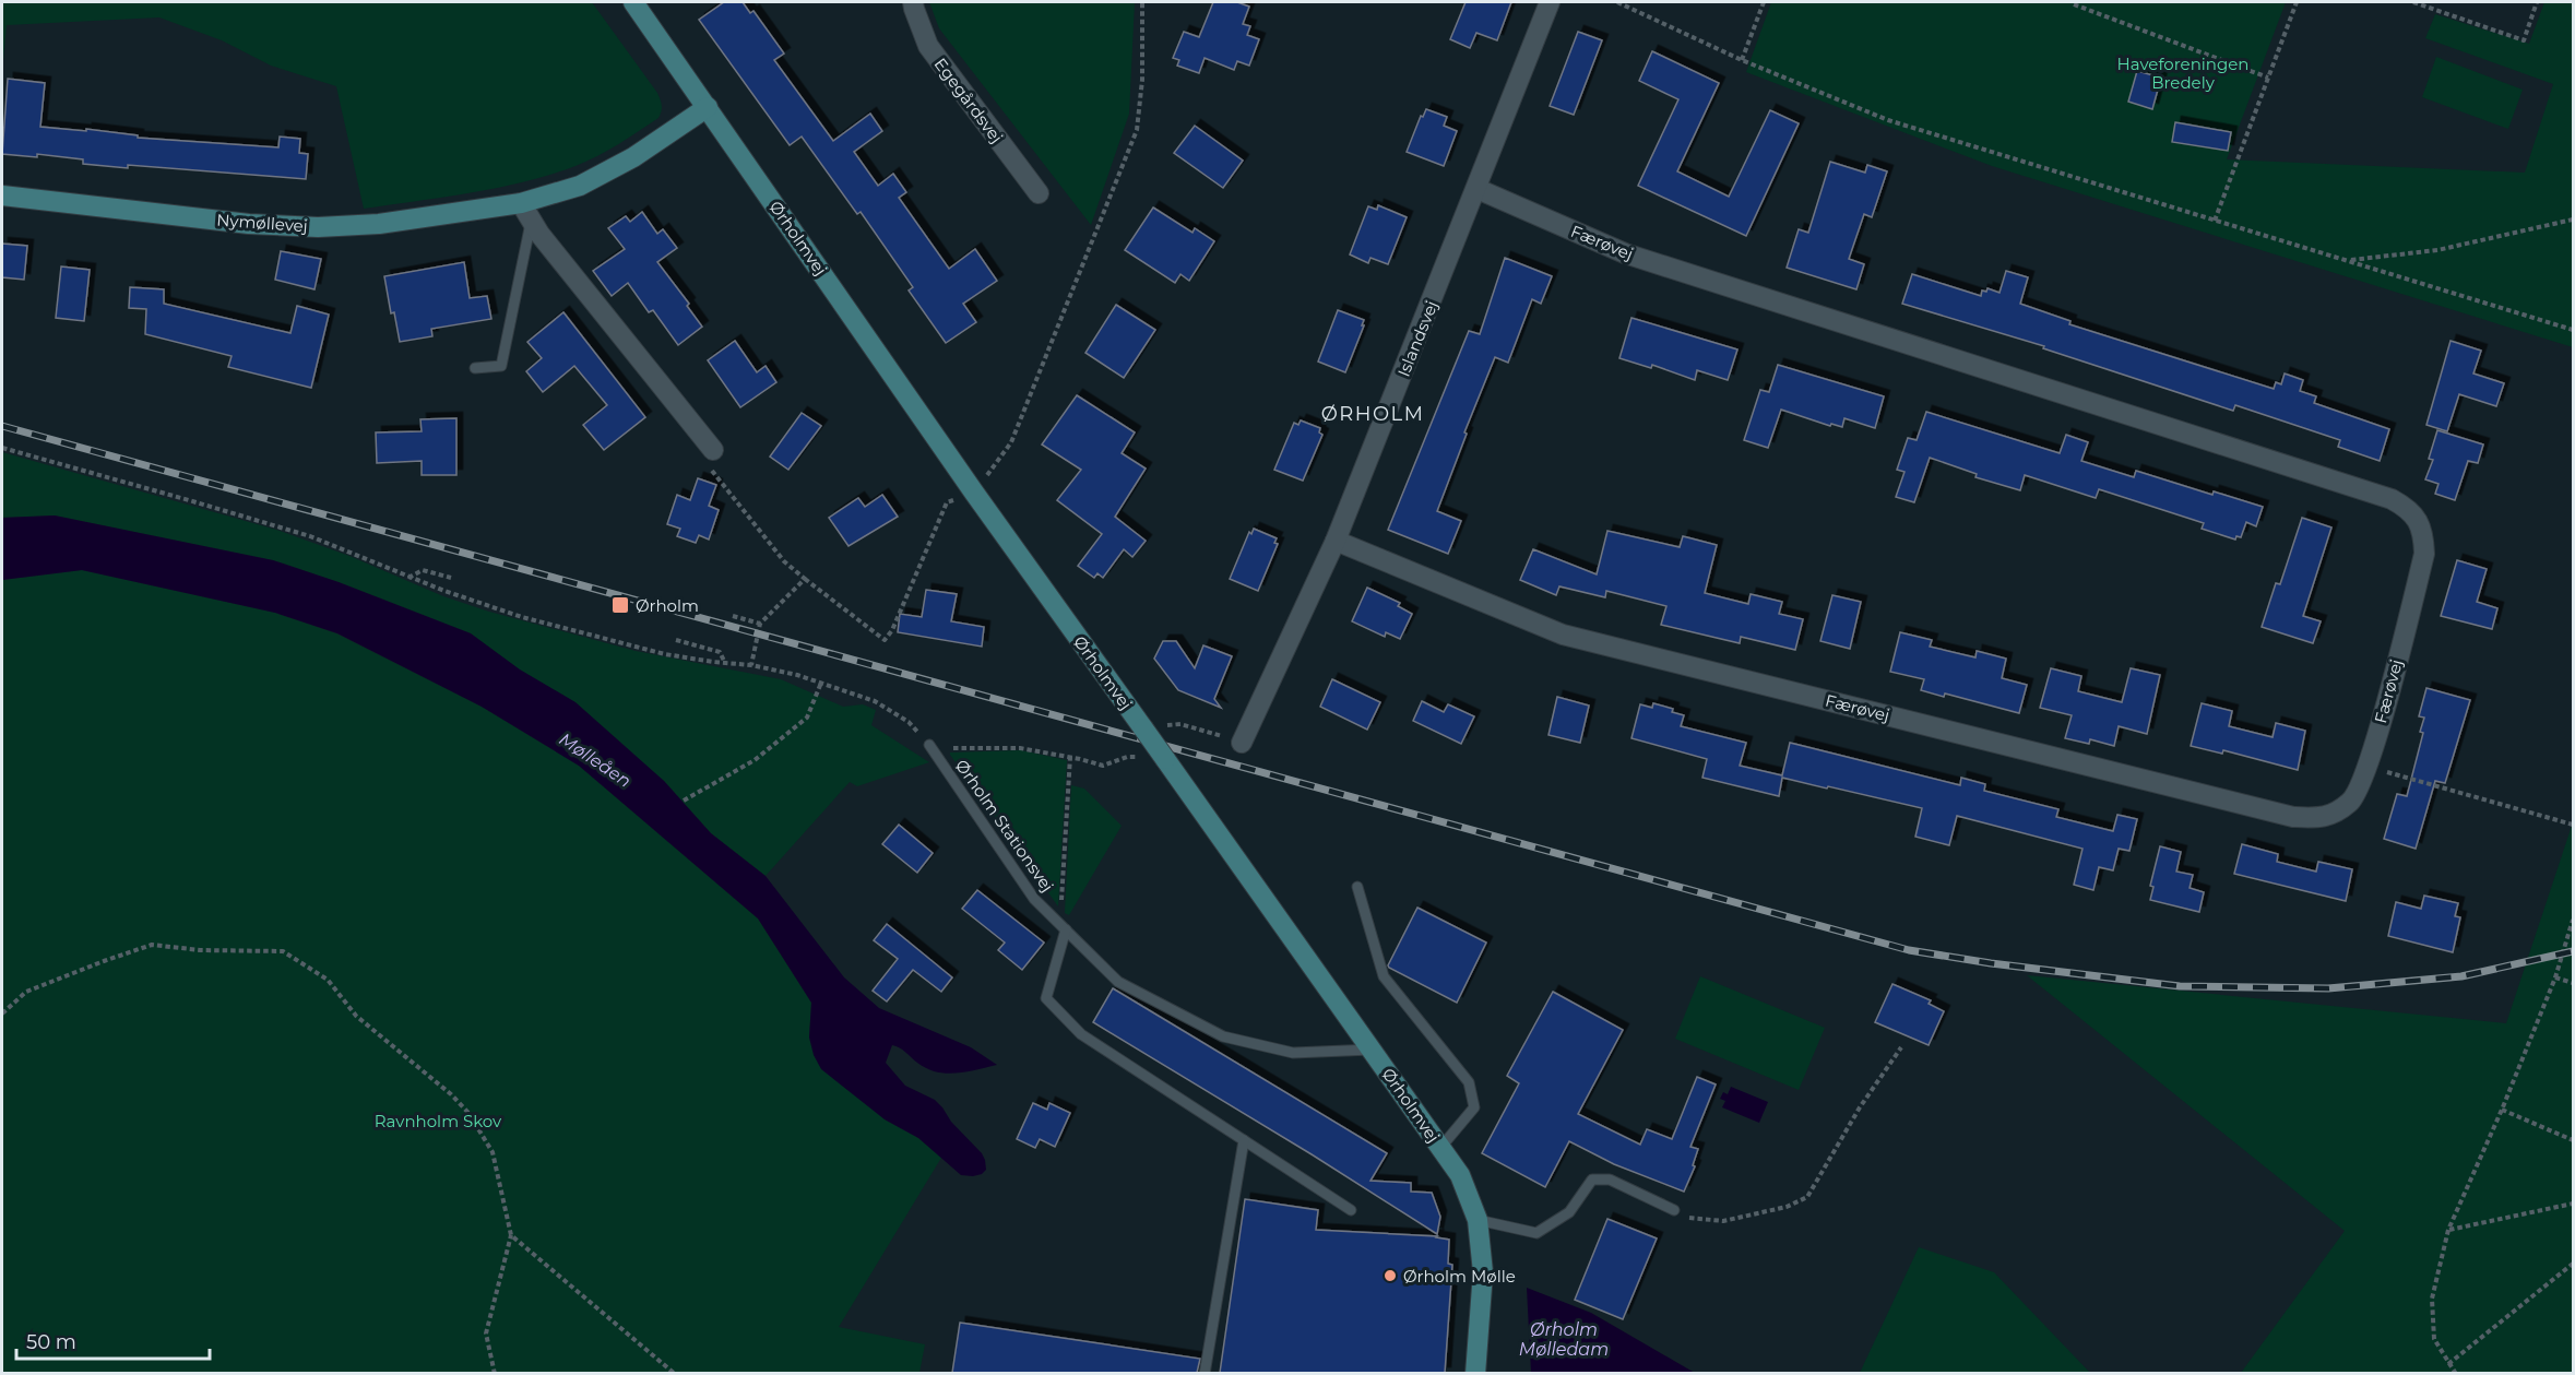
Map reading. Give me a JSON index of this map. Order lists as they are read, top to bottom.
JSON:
{
  "streets": {
    "street": [
      "Egegårdsvej",
      "Nymøllevej",
      "Ørholmvej",
      "Færøvej",
      "Islandsvej"
    ],
    "lane": ["Ørholm Stationsvej"]
  },
  "crossings": [
    ["Nymøllevej", "Ørholmvej"],
    ["Ørholmvej", "Ørholm Stationsvej"],
    ["Færøvej", "Islandsvej"]
  ],
  "districts": ["ØRHOLM"],
  "water": ["Mølleåen", "Ørholm Mølledam"],
  "parks": ["Haveforeningen Bredely", "Ravnholm Skov"],
  "places": {
    "transit": ["Ørholm"],
    "other": ["Ørholm Mølle"]
  },
  "scale_bar": "50 m"
}
